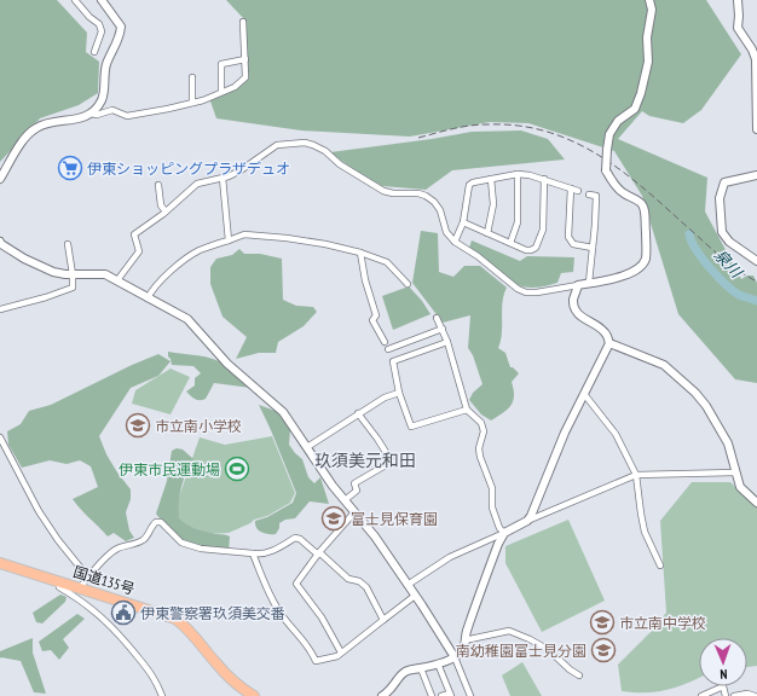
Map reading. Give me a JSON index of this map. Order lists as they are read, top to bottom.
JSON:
{
  "streets": {
    "highway": ["国道135号"]
  },
  "districts": ["玖須美元和田"],
  "water": ["泉川"],
  "places": {
    "supermarket": ["伊東ショッピングプラザデュオ"],
    "school or university": [
      "市立南小学校",
      "富士見保育園",
      "市立南中学校",
      "南幼稚園富士見分園"
    ],
    "sports": ["伊東市民運動場"],
    "public building": ["伊東警察署玖須美交番"]
  },
  "north": "bottom"
}
